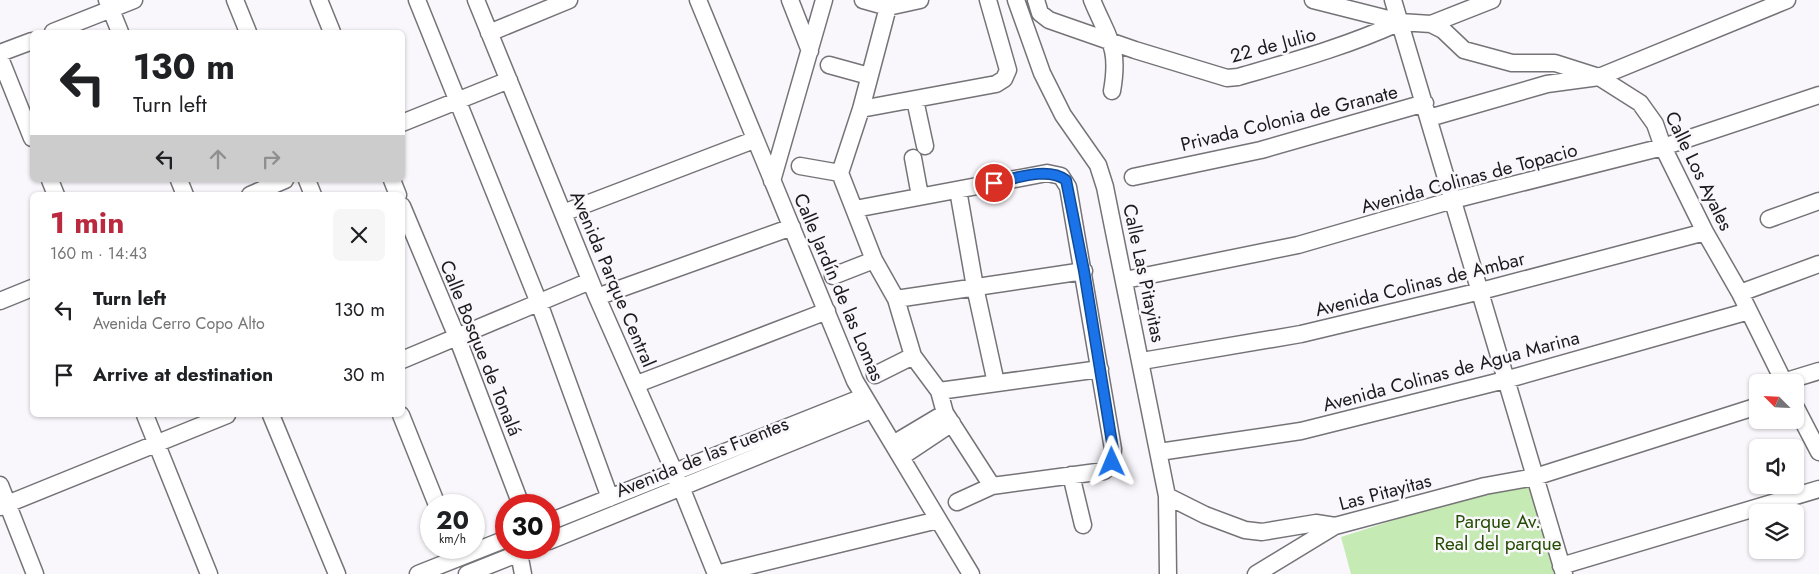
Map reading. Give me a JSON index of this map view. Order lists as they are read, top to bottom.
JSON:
{
  "streets": {
    "street": [
      "22 de Julio",
      "Privada Colonia de Granate",
      "Calle Los Ayales",
      "Avenida Colinas de Topacio",
      "Calle Las Pitayitas",
      "Avenida Parque Central",
      "Avenida Colinas de Ambar",
      "Calle Jardín de las Lomas",
      "Calle Bosque de Tonalá",
      "Avenida Colinas de Agua Marina",
      "Avenida de las Fuentes",
      "Las Pitayitas"
    ]
  },
  "crossings": [
    ["Privada Colonia de Granate", "Calle Los Ayales"],
    ["Calle Los Ayales", "Avenida Colinas de Topacio"],
    ["Calle Los Ayales", "Avenida Colinas de Ambar"],
    ["Calle Los Ayales", "Avenida Colinas de Agua Marina"],
    ["Avenida Colinas de Topacio", "Calle Las Pitayitas"],
    ["Calle Las Pitayitas", "Avenida Colinas de Ambar"],
    ["Calle Las Pitayitas", "Avenida Colinas de Agua Marina"],
    ["Avenida Parque Central", "Avenida de las Fuentes"],
    ["Calle Jardín de las Lomas", "Avenida de las Fuentes"]
  ],
  "parks": ["Parque Av. Real del parque"],
  "north": "top left",
  "page": {
    "turn": ["130 m", "Turn left"],
    "heading": ["1 min", "160 m · 14:43"],
    "list": [
      {
        "name": "Turn left",
        "note": "Avenida Cerro Copo Alto",
        "value": "130 m"
      },
      {
        "name": "Arrive at destination",
        "value": "30 m"
      }
    ],
    "speed": "20 km/h",
    "limit": "30"
  }
}
